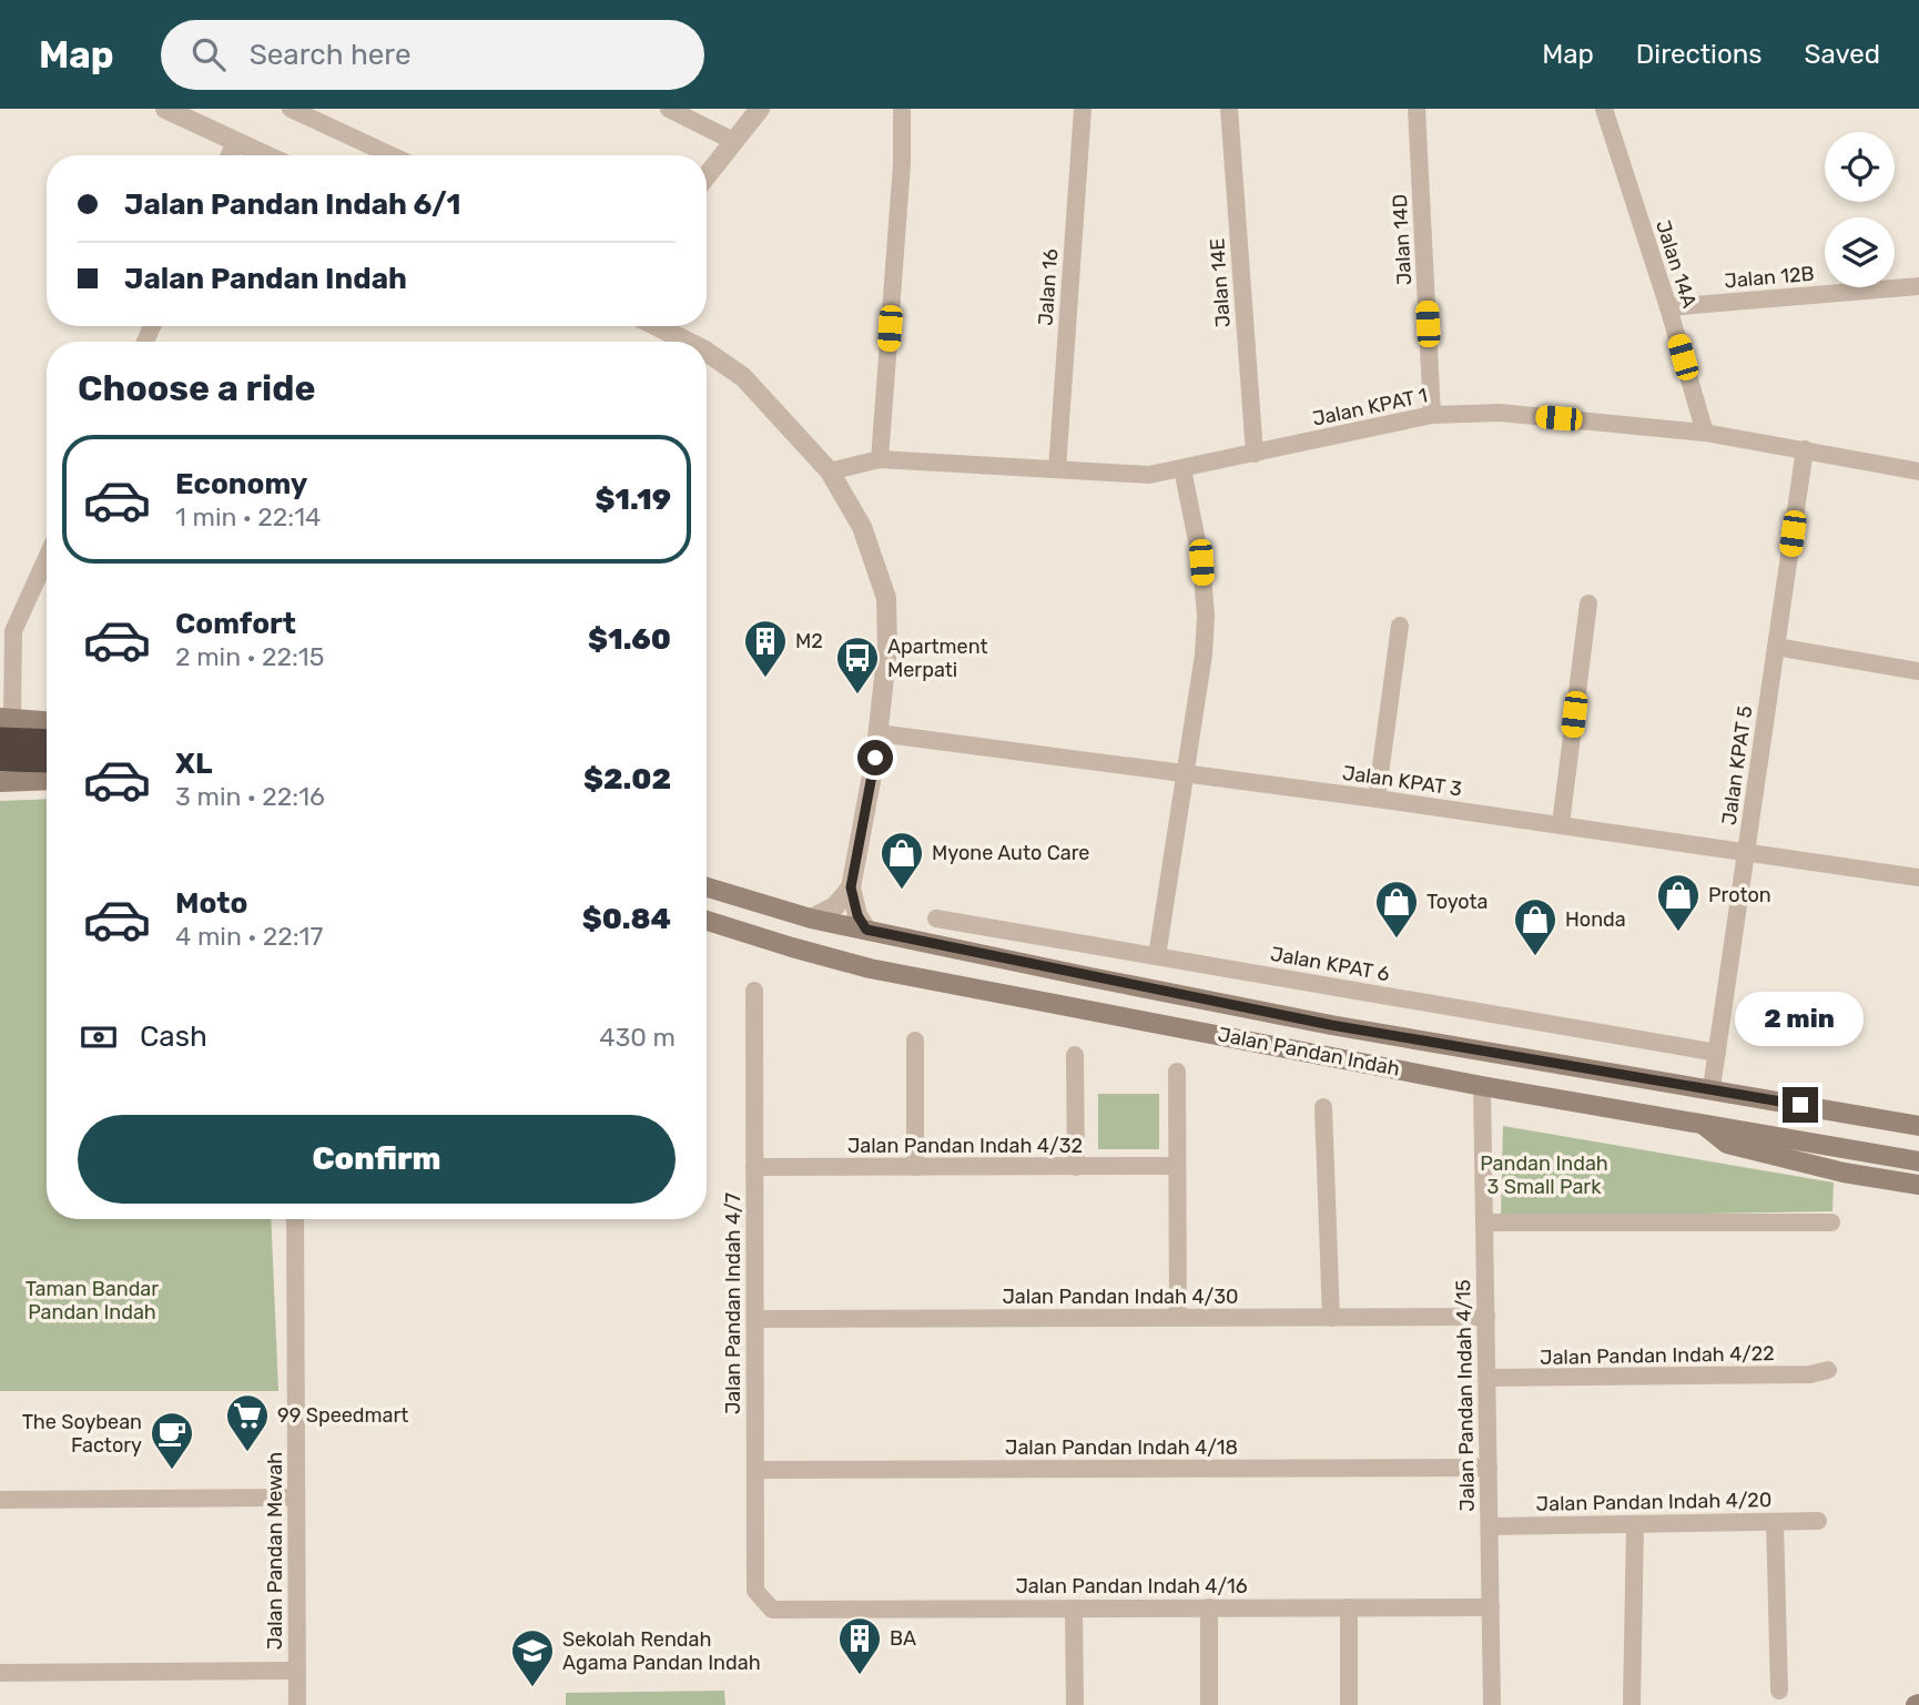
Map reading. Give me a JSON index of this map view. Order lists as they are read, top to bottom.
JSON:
{
  "streets": {
    "main road": ["Jalan Pandan Indah"],
    "street": [
      "Jalan 14D",
      "Jalan 14A",
      "Jalan 12B",
      "Jalan 14E",
      "Jalan 16",
      "Jalan KPAT 1",
      "Jalan KPAT 5",
      "Jalan KPAT 3",
      "Jalan KPAT 6",
      "Jalan Pandan Indah 4/32",
      "Jalan Pandan Indah 4/30",
      "Jalan Pandan Indah 4/7",
      "Jalan Pandan Indah 4/22",
      "Jalan Pandan Indah 4/15",
      "Jalan Pandan Indah 4/18",
      "Jalan Pandan Indah 4/20",
      "Jalan Pandan Mewah",
      "Jalan Pandan Indah 4/16"
    ]
  },
  "crossings": [
    ["Jalan 14D", "Jalan KPAT 1"],
    ["Jalan 14A", "Jalan 12B"],
    ["Jalan 14A", "Jalan KPAT 1"],
    ["Jalan 14E", "Jalan KPAT 1"],
    ["Jalan 16", "Jalan KPAT 1"],
    ["Jalan KPAT 1", "Jalan KPAT 5"],
    ["Jalan KPAT 5", "Jalan KPAT 3"],
    ["Jalan KPAT 5", "Jalan KPAT 6"],
    ["Jalan KPAT 5", "Jalan Pandan Indah"],
    ["Jalan Pandan Indah", "Jalan Pandan Indah 4/15"],
    ["Jalan Pandan Indah 4/32", "Jalan Pandan Indah 4/7"],
    ["Jalan Pandan Indah 4/30", "Jalan Pandan Indah 4/7"],
    ["Jalan Pandan Indah 4/30", "Jalan Pandan Indah 4/15"],
    ["Jalan Pandan Indah 4/7", "Jalan Pandan Indah 4/18"],
    ["Jalan Pandan Indah 4/7", "Jalan Pandan Indah 4/16"],
    ["Jalan Pandan Indah 4/22", "Jalan Pandan Indah 4/15"],
    ["Jalan Pandan Indah 4/15", "Jalan Pandan Indah 4/18"],
    ["Jalan Pandan Indah 4/15", "Jalan Pandan Indah 4/20"],
    ["Jalan Pandan Indah 4/15", "Jalan Pandan Indah 4/16"]
  ],
  "parks": ["Pandan Indah 3 Small Park", "Taman Bandar Pandan Indah"],
  "places": {
    "building": ["M2", "BA"],
    "bus stop": ["Apartment Merpati"],
    "shop": [
      "Myone Auto Care",
      "Proton",
      "Toyota",
      "Honda"
    ],
    "supermarket": ["99 Speedmart"],
    "cafe": ["The Soybean Factory"],
    "school or university": ["Sekolah Rendah Agama Pandan Indah"]
  },
  "page": {
    "header": "Map",
    "search": "Search here",
    "nav": ["Map", "Directions", "Saved"],
    "banner": ["Jalan Pandan Indah 6/1", "Jalan Pandan Indah"],
    "heading": "Choose a ride",
    "list": [
      {
        "name": "Economy",
        "note": "1 min · 22:14",
        "value": "$1.19"
      },
      {
        "name": "Comfort",
        "note": "2 min · 22:15",
        "value": "$1.60"
      },
      {
        "name": "XL",
        "note": "3 min · 22:16",
        "value": "$2.02"
      },
      {
        "name": "Moto",
        "note": "4 min · 22:17",
        "value": "$0.84"
      }
    ],
    "bubble": "2 min",
    "pay": ["Cash", "430 m"],
    "buttons": "Confirm"
  }
}
